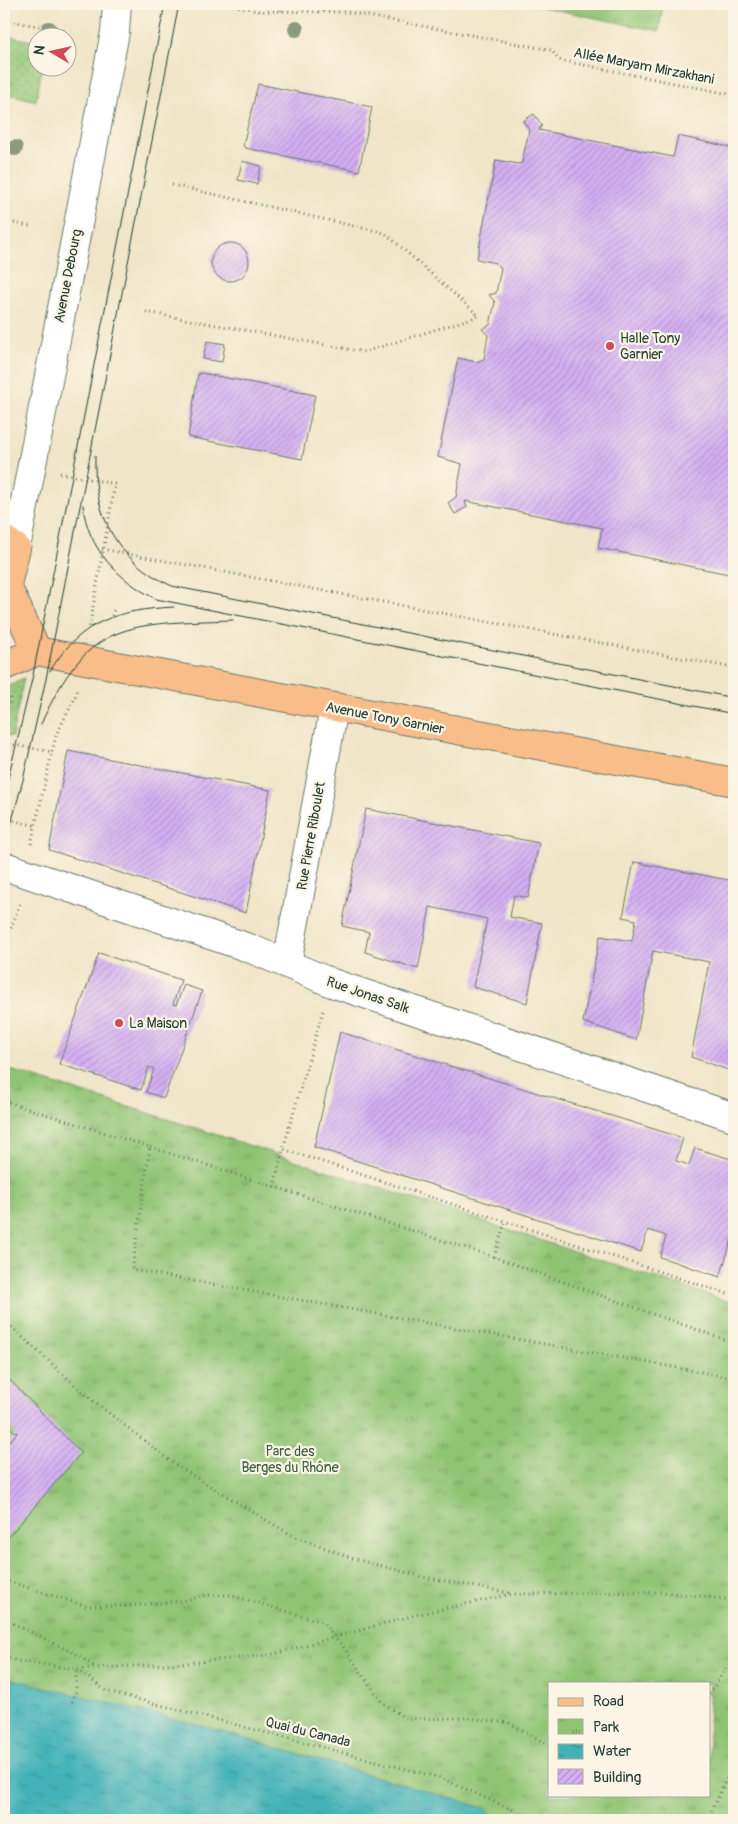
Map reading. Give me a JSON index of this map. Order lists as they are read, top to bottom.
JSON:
{
  "streets": {
    "main road": ["Avenue Tony Garnier"],
    "street": ["Avenue Debourg", "Rue Pierre Riboulet", "Rue Jonas Salk"],
    "path": ["Allée Maryam Mirzakhani", "Quai du Canada"]
  },
  "crossings": [
    ["Avenue Tony Garnier", "Rue Pierre Riboulet"],
    ["Rue Pierre Riboulet", "Rue Jonas Salk"]
  ],
  "parks": ["Parc des Berges du Rhône"],
  "places": ["Halle Tony Garnier", "La Maison"],
  "legend": [
    "Road",
    "Park",
    "Water",
    "Building"
  ],
  "north": "left"
}
